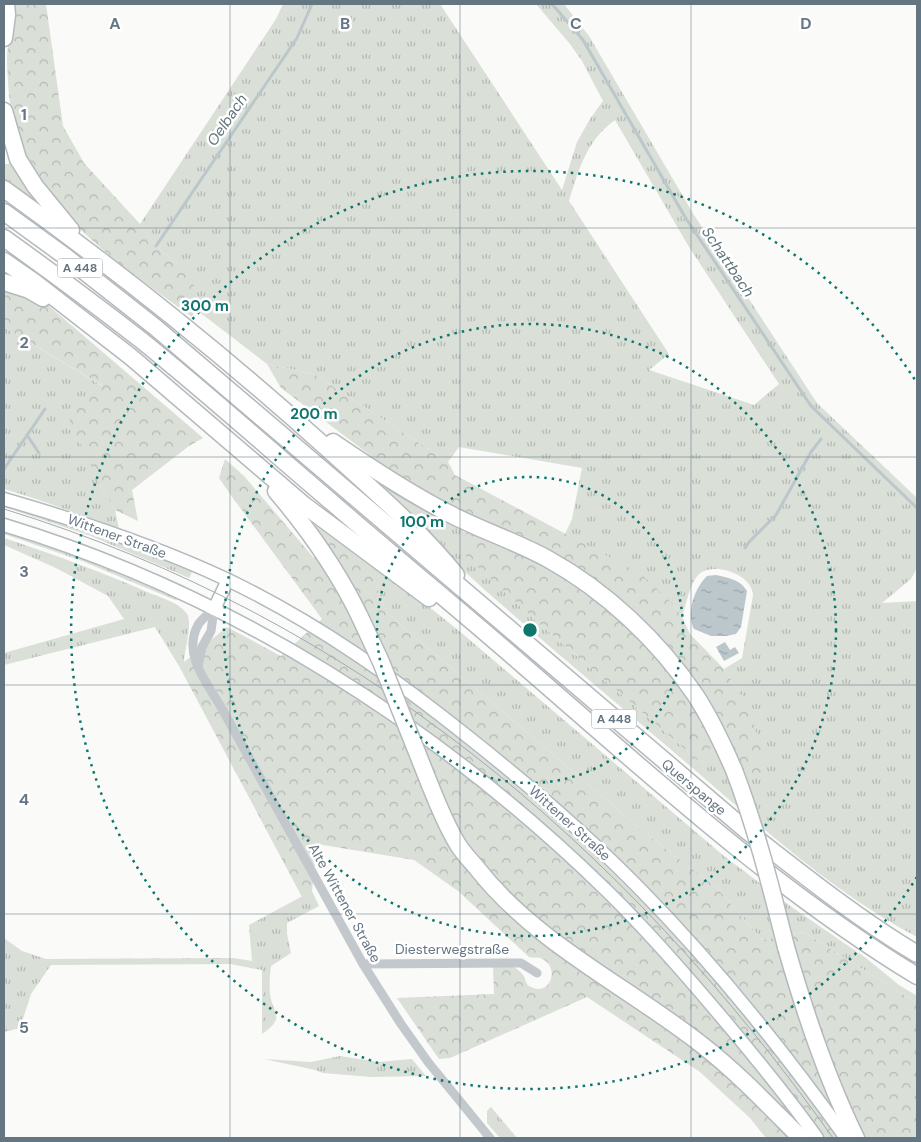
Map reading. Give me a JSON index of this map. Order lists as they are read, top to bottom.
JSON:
{
  "streets": {
    "highway": ["A 448", "Querspange"],
    "main road": ["Wittener Straße"],
    "street": ["Alte Wittener Straße", "Diesterwegstraße"]
  },
  "crossings": [
    ["A 448", "Querspange"],
    ["Wittener Straße", "Alte Wittener Straße"],
    ["Alte Wittener Straße", "Diesterwegstraße"]
  ],
  "water": ["Oelbach", "Schattbach"],
  "grid": {
    "columns": [
      "A",
      "B",
      "C",
      "D"
    ],
    "rows": [
      "1",
      "2",
      "3",
      "4",
      "5"
    ]
  },
  "rings": ["300 m", "200 m", "100 m"]
}
